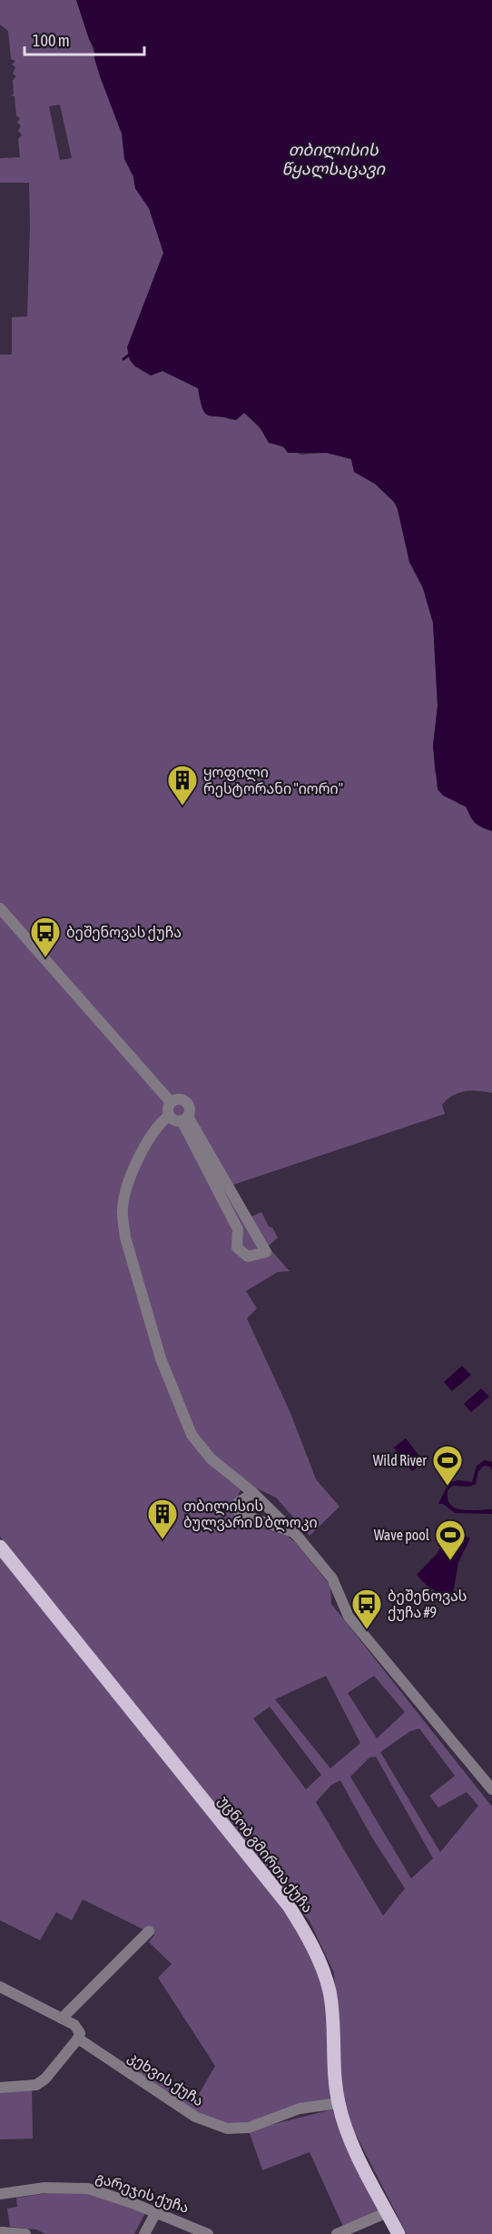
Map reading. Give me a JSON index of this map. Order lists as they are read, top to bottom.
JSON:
{
  "streets": {
    "main road": ["უცნობ გმირთა ქუჩა"],
    "street": ["კეხვის ქუჩა", "გარეჯის ქუჩა"]
  },
  "crossings": [
    ["უცნობ გმირთა ქუჩა", "კეხვის ქუჩა"]
  ],
  "water": ["თბილისის წყალსაცავი"],
  "places": {
    "building": ["ყოფილი რესტორანი \"იორი\"", "თბილისის ბულვარი D ბლოკი"],
    "bus stop": ["ბეშენოვას ქუჩა", "ბეშენოვას ქუჩა #9"],
    "sports": ["Wild River", "Wave pool"]
  },
  "scale_bar": "100 m"
}
